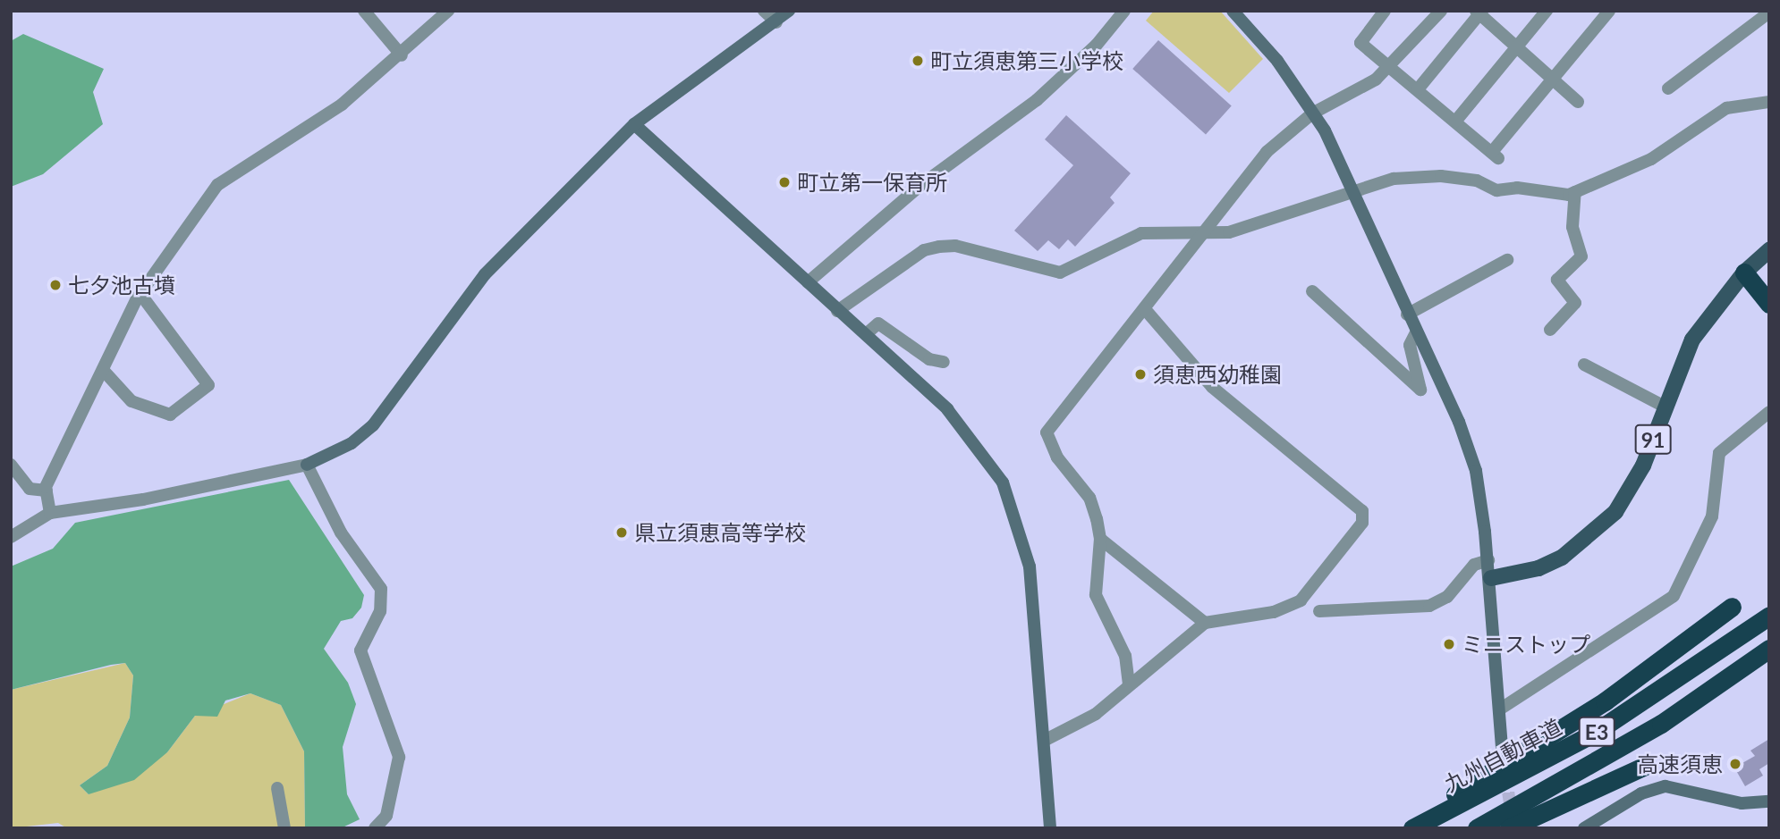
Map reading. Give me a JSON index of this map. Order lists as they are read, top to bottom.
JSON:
{
  "streets": {
    "highway": ["E3", "九州自動車道"],
    "main road": ["91"]
  },
  "places": [
    "町立須恵第三小学校",
    "町立第一保育所",
    "七夕池古墳",
    "須恵西幼稚園",
    "県立須恵高等学校",
    "ミニストップ",
    "高速須恵"
  ]
}
